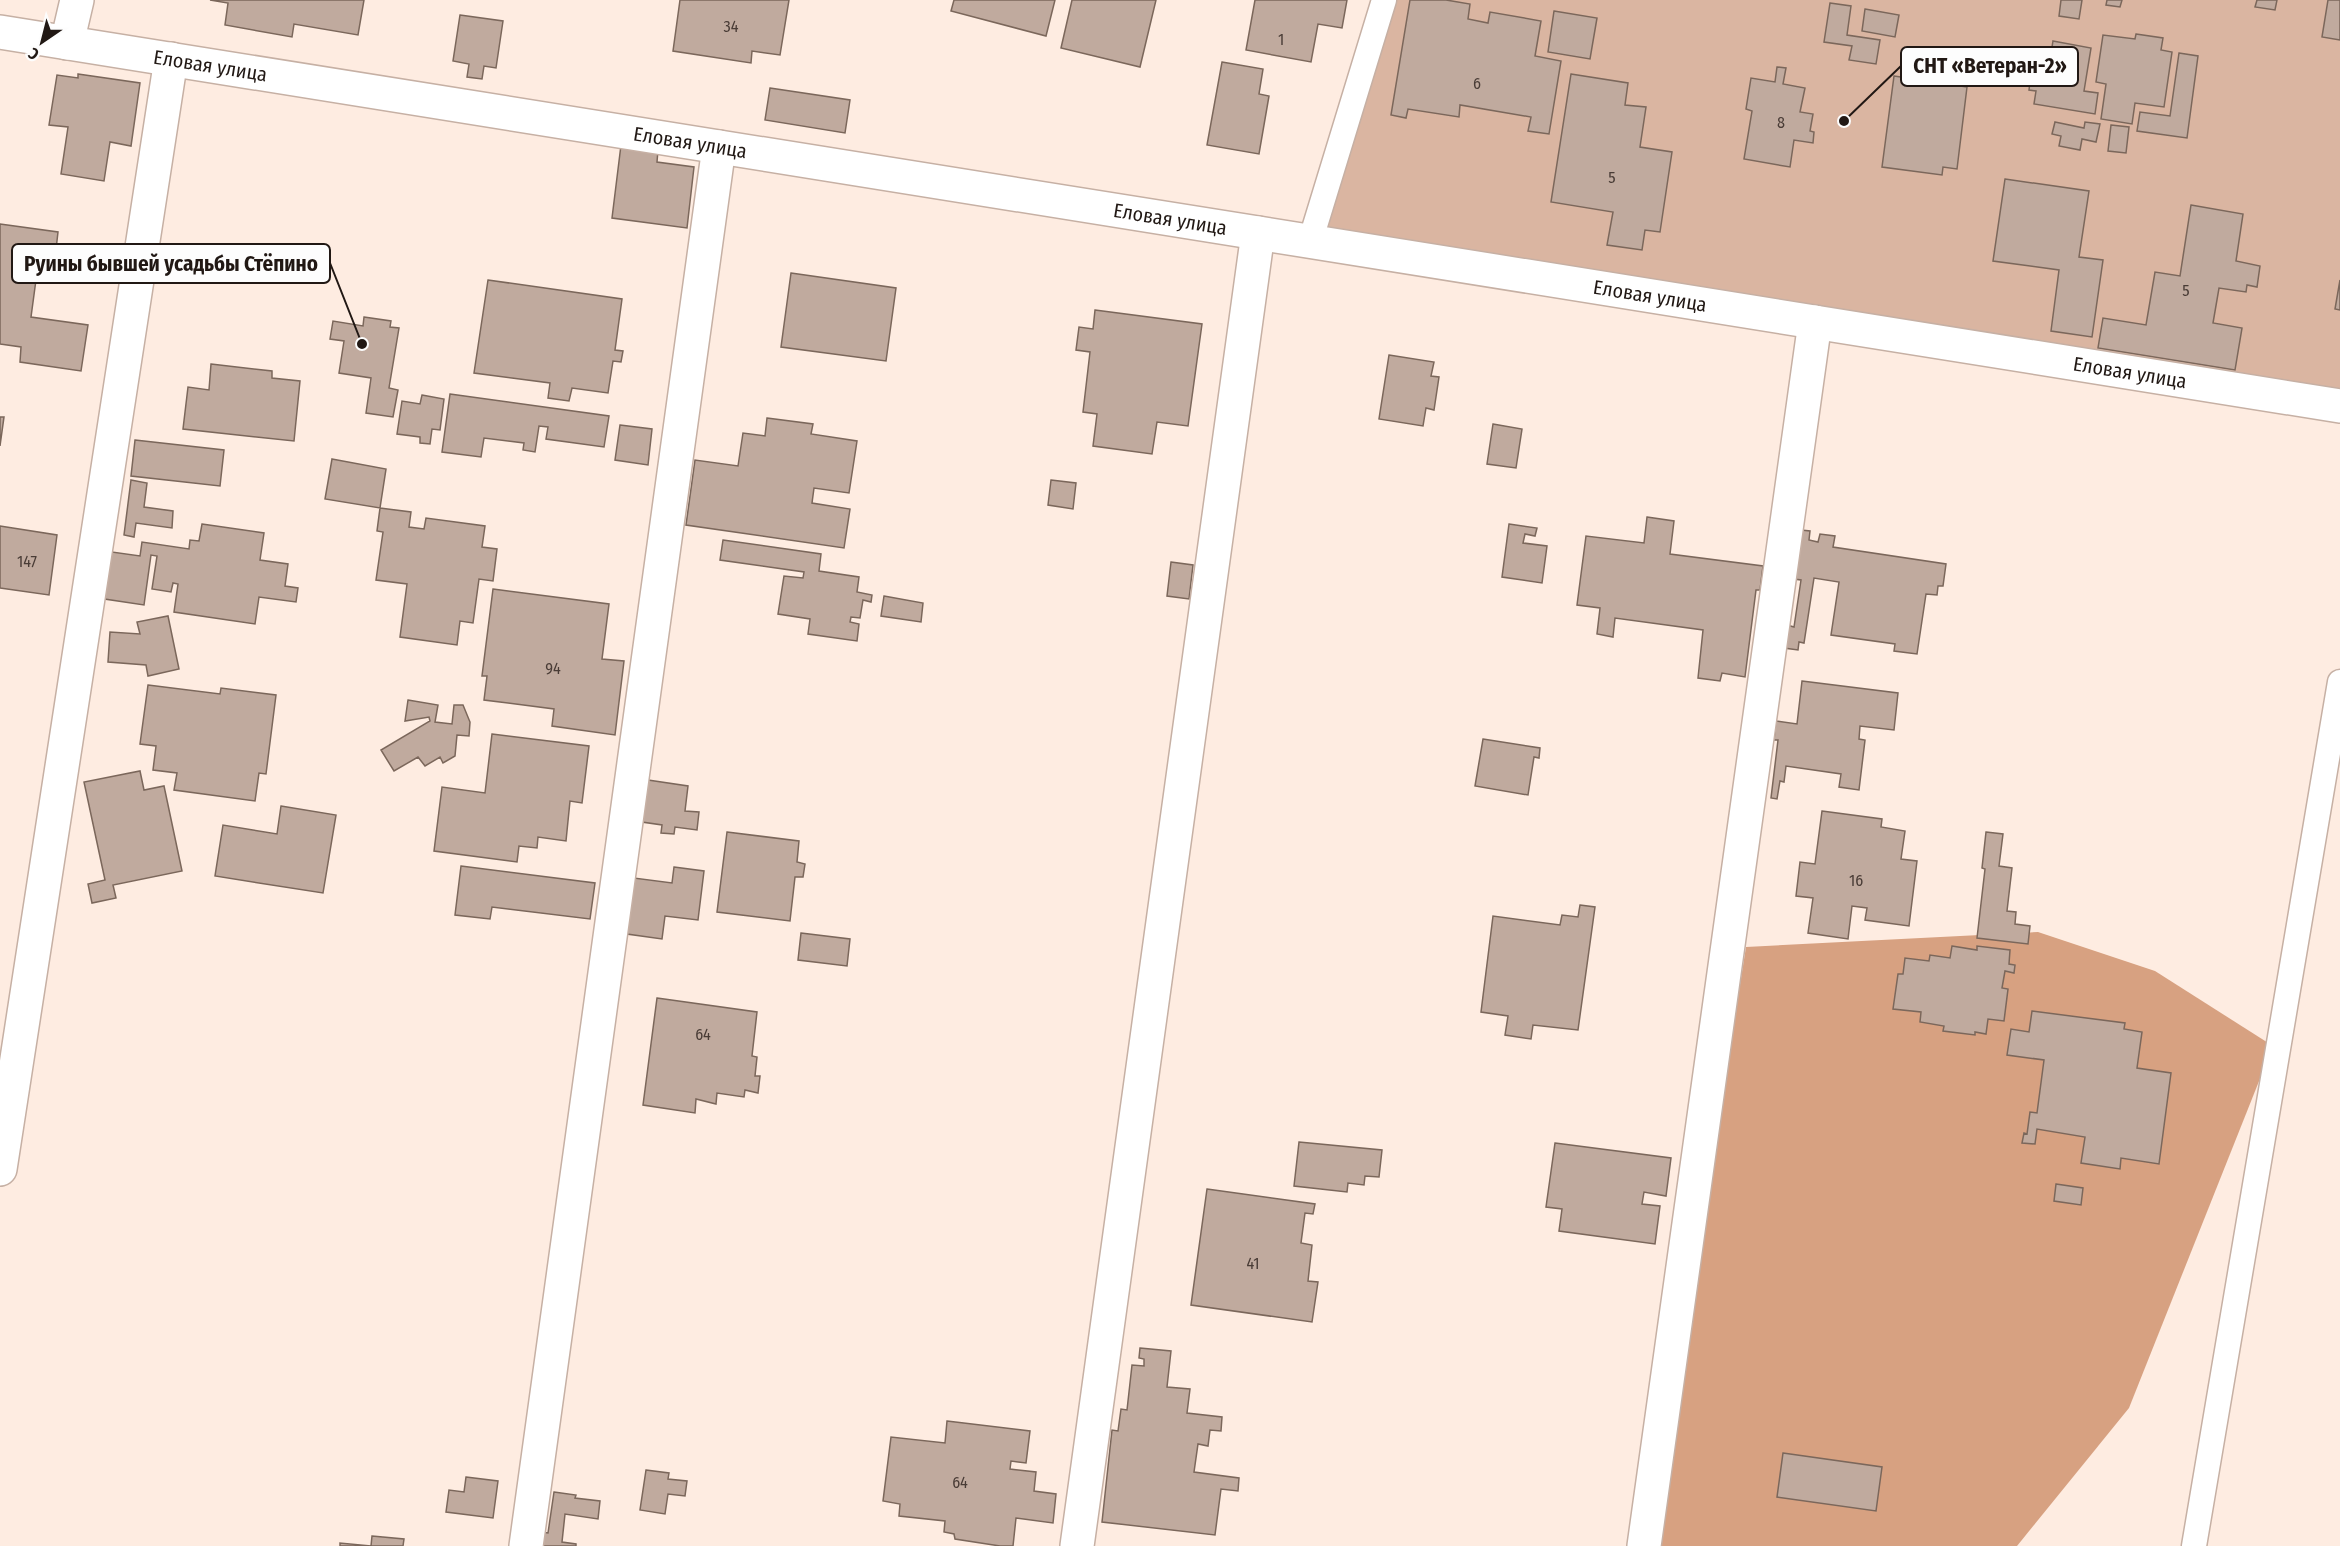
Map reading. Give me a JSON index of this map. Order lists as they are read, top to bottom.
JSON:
{
  "streets": {
    "street": ["Еловая улица"]
  },
  "places": ["СНТ «Ветеран-2»", "Руины бывшей усадьбы Стёпино"],
  "house_numbers": [
    "34",
    "1",
    "6",
    "8",
    "5",
    "5",
    "147",
    "94",
    "16",
    "64",
    "41",
    "64"
  ],
  "north": "bottom left"
}
